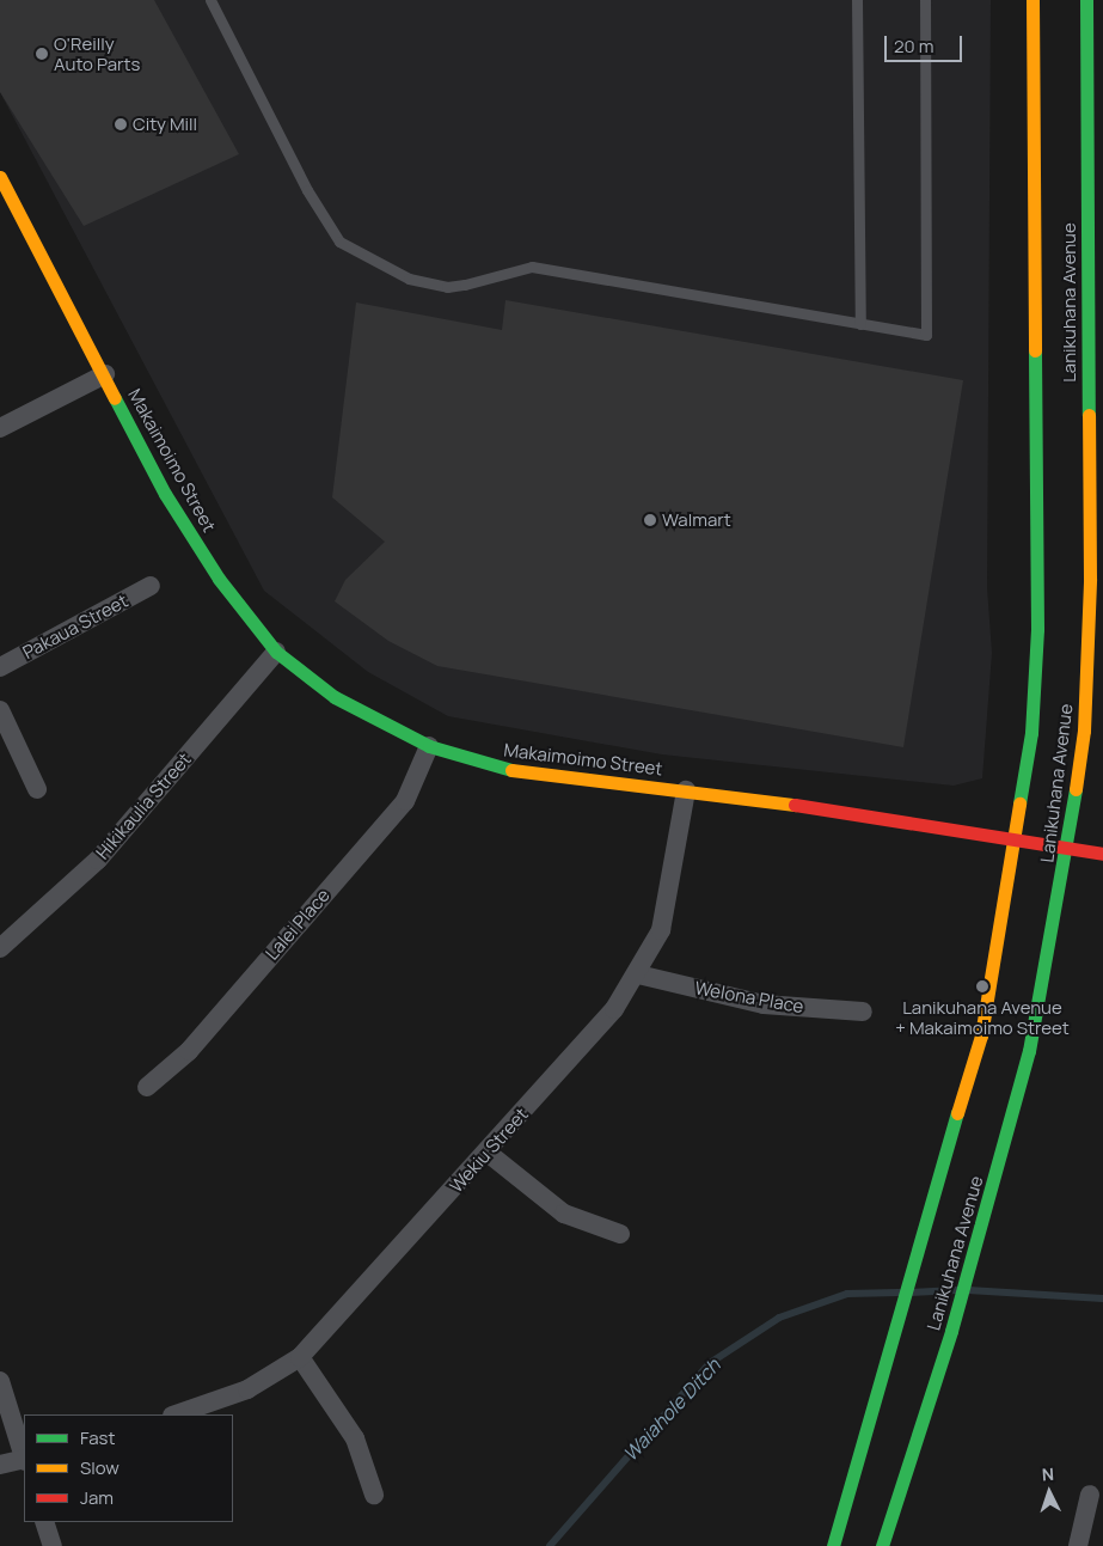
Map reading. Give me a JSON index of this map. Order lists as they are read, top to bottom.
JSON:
{
  "streets": {
    "main road": ["Lanikuhana Avenue", "Makaimoimo Street"],
    "street": [
      "Pakaua Street",
      "Hikikaulia Street",
      "Lalei Place",
      "Welona Place",
      "Wekiu Street"
    ]
  },
  "crossings": [
    ["Lanikuhana Avenue", "Makaimoimo Street"],
    ["Makaimoimo Street", "Hikikaulia Street"],
    ["Makaimoimo Street", "Lalei Place"],
    ["Makaimoimo Street", "Wekiu Street"],
    ["Welona Place", "Wekiu Street"]
  ],
  "water": ["Waiahole Ditch"],
  "places": [
    "O'Reilly Auto Parts",
    "City Mill",
    "Walmart",
    "Lanikuhana Avenue + Makaimoimo Street"
  ],
  "legend": ["Fast", "Slow", "Jam"],
  "scale_bar": "20 m",
  "north": "top"
}
